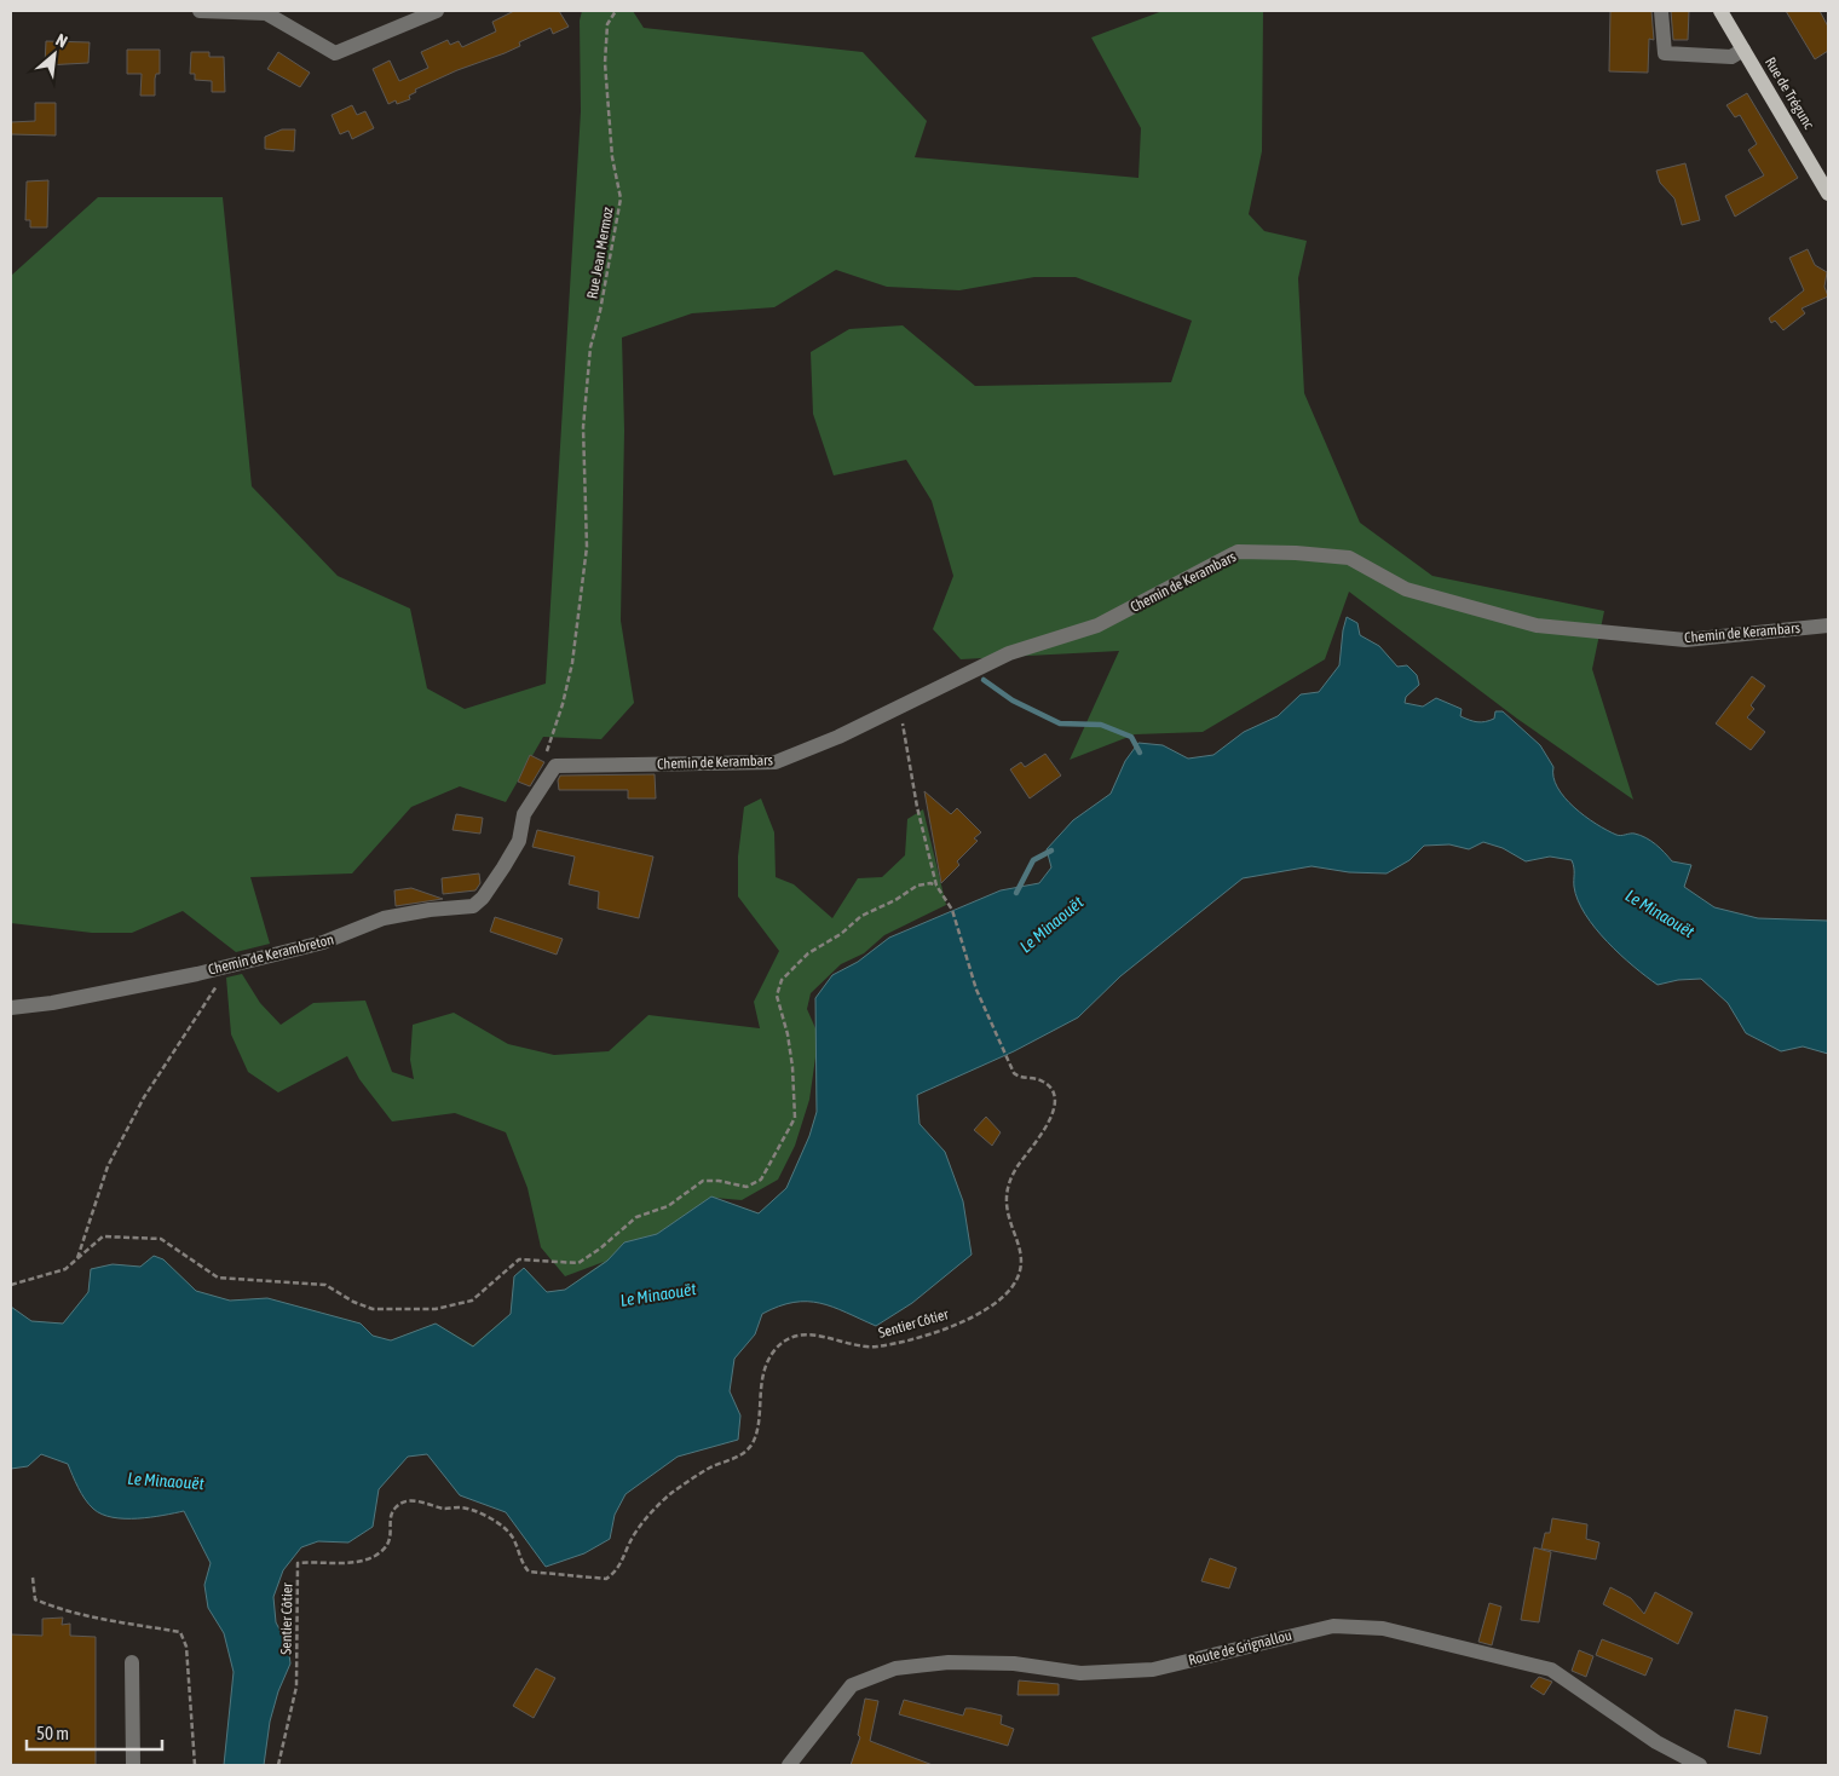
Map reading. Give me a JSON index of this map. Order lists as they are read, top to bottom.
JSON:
{
  "streets": {
    "main road": ["Rue de Trégunc"],
    "street": ["Chemin de Kerambars", "Chemin de Kerambreton", "Route de Grignallou"],
    "path": ["Rue Jean Mermoz", "Sentier Côtier"]
  },
  "crossings": [
    ["Rue Jean Mermoz", "Chemin de Kerambars"],
    ["Rue Jean Mermoz", "Chemin de Kerambreton"],
    ["Chemin de Kerambars", "Chemin de Kerambreton"]
  ],
  "water": ["Le Minaouët"],
  "scale_bar": "50 m",
  "north": "top right"
}
